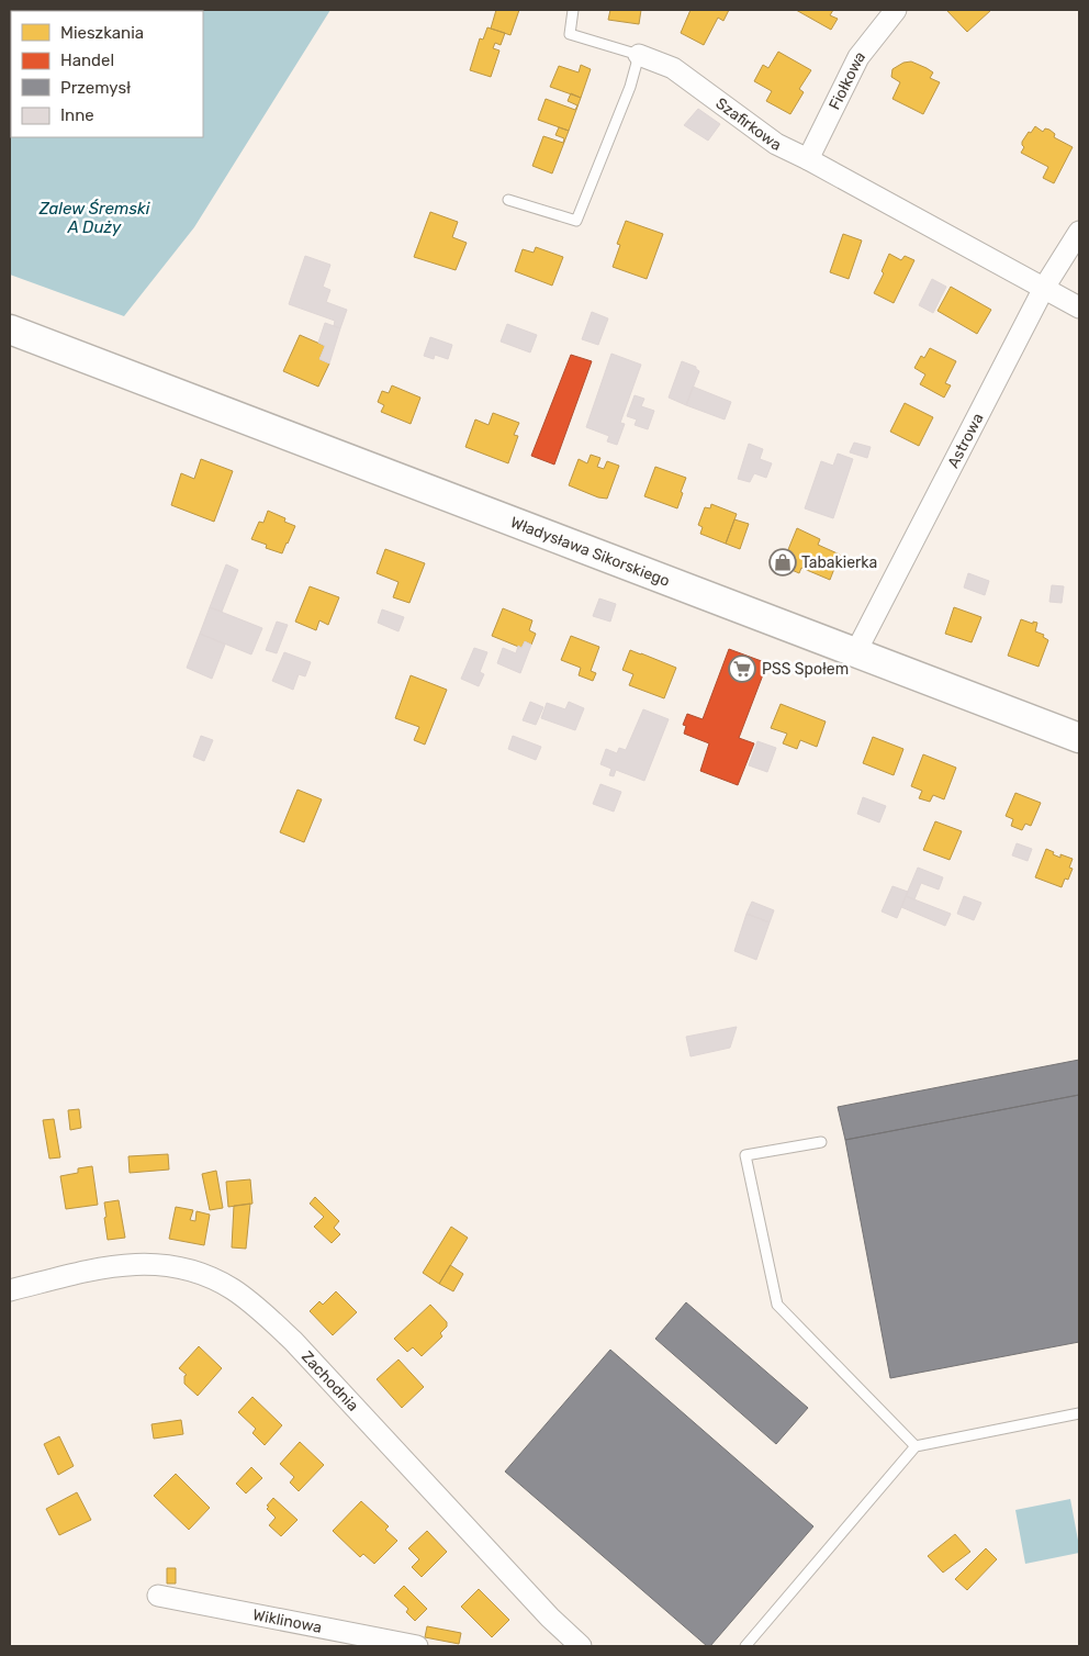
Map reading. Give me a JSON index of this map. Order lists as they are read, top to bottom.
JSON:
{
  "streets": {
    "main road": ["Władysława Sikorskiego"],
    "street": [
      "Fiołkowa",
      "Szafirkowa",
      "Astrowa",
      "Zachodnia",
      "Wiklinowa"
    ]
  },
  "crossings": [
    ["Fiołkowa", "Szafirkowa"],
    ["Szafirkowa", "Astrowa"],
    ["Astrowa", "Władysława Sikorskiego"]
  ],
  "water": ["Zalew Śremski A Duży"],
  "places": {
    "shop": ["Tabakierka"],
    "supermarket": ["PSS Społem"]
  },
  "legend": [
    "Mieszkania",
    "Handel",
    "Przemysł",
    "Inne"
  ]
}
